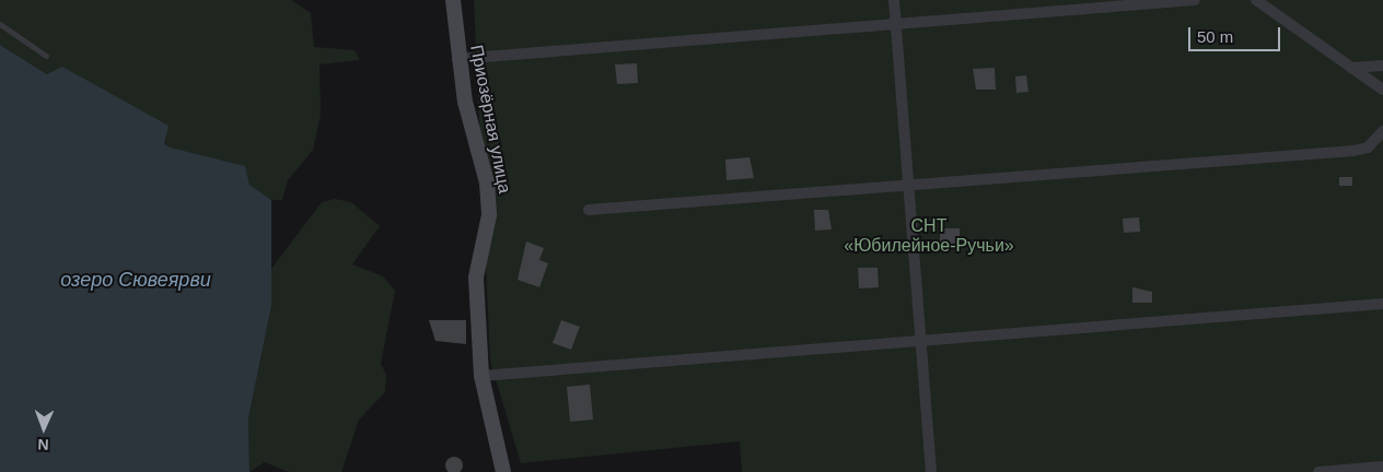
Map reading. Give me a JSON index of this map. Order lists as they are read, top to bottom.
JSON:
{
  "streets": {
    "street": ["Приозёрная улица"]
  },
  "water": ["озеро Сювеярви"],
  "parks": ["СНТ «Юбилейное-Ручьи»"],
  "scale_bar": "50 m",
  "north": "bottom"
}
